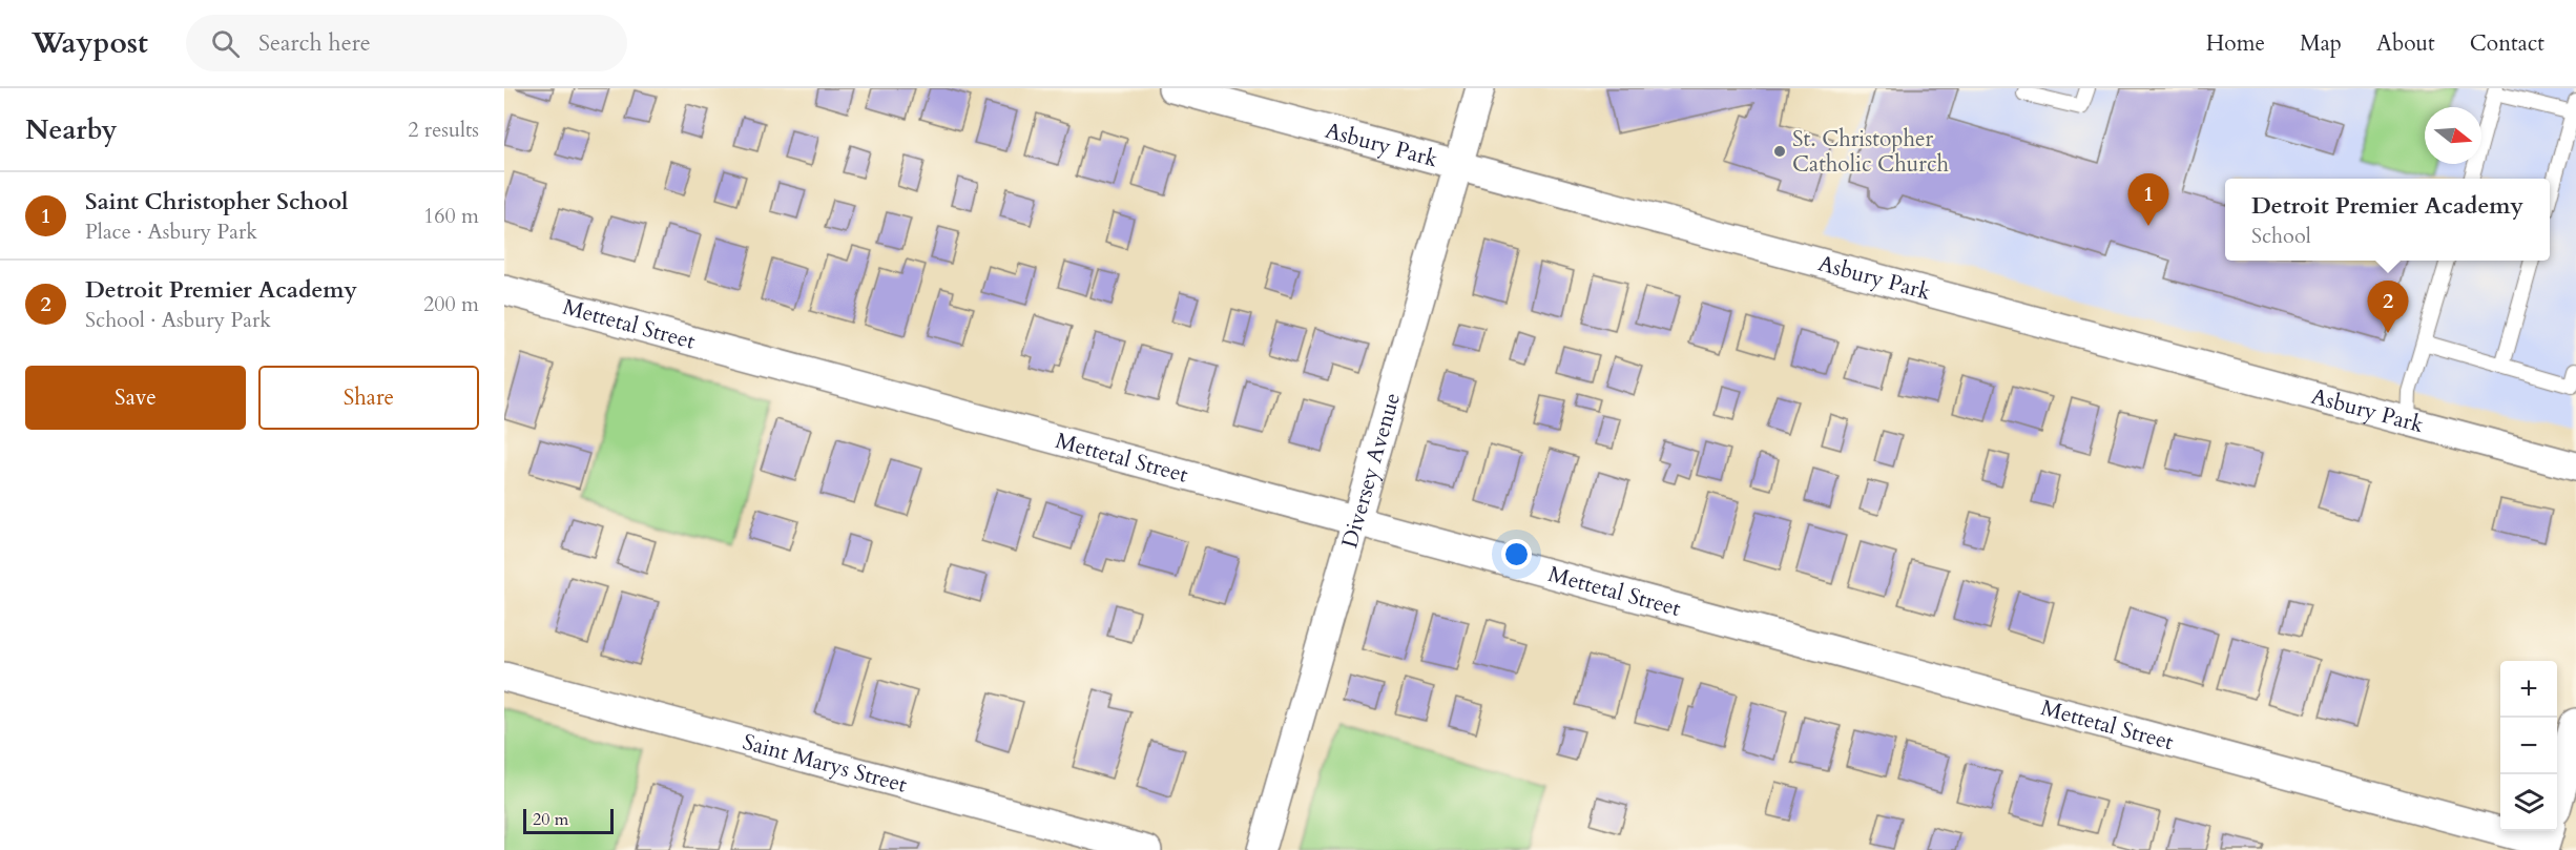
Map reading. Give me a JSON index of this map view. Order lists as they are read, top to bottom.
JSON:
{
  "streets": {
    "street": [
      "Asbury Park",
      "Mettetal Street",
      "Diversey Avenue",
      "Saint Marys Street"
    ]
  },
  "crossings": [
    ["Asbury Park", "Diversey Avenue"],
    ["Mettetal Street", "Diversey Avenue"]
  ],
  "places": ["St. Christopher Catholic Church"],
  "scale_bar": "20 m",
  "north": "right",
  "page": {
    "header": "Waypost",
    "search": "Search here",
    "nav": [
      "Home",
      "Map",
      "About",
      "Contact"
    ],
    "heading": ["Nearby", "2 results"],
    "list": [
      {
        "mark": "1",
        "name": "Saint Christopher School",
        "note": "Place · Asbury Park",
        "value": "160 m"
      },
      {
        "mark": "2",
        "name": "Detroit Premier Academy",
        "note": "School · Asbury Park",
        "value": "200 m"
      }
    ],
    "pins": ["1", "2"],
    "popup": ["Detroit Premier Academy", "School"],
    "buttons": ["Save", "Share"],
    "map_buttons": ["+", "−"],
    "scale": "20 m"
  }
}
